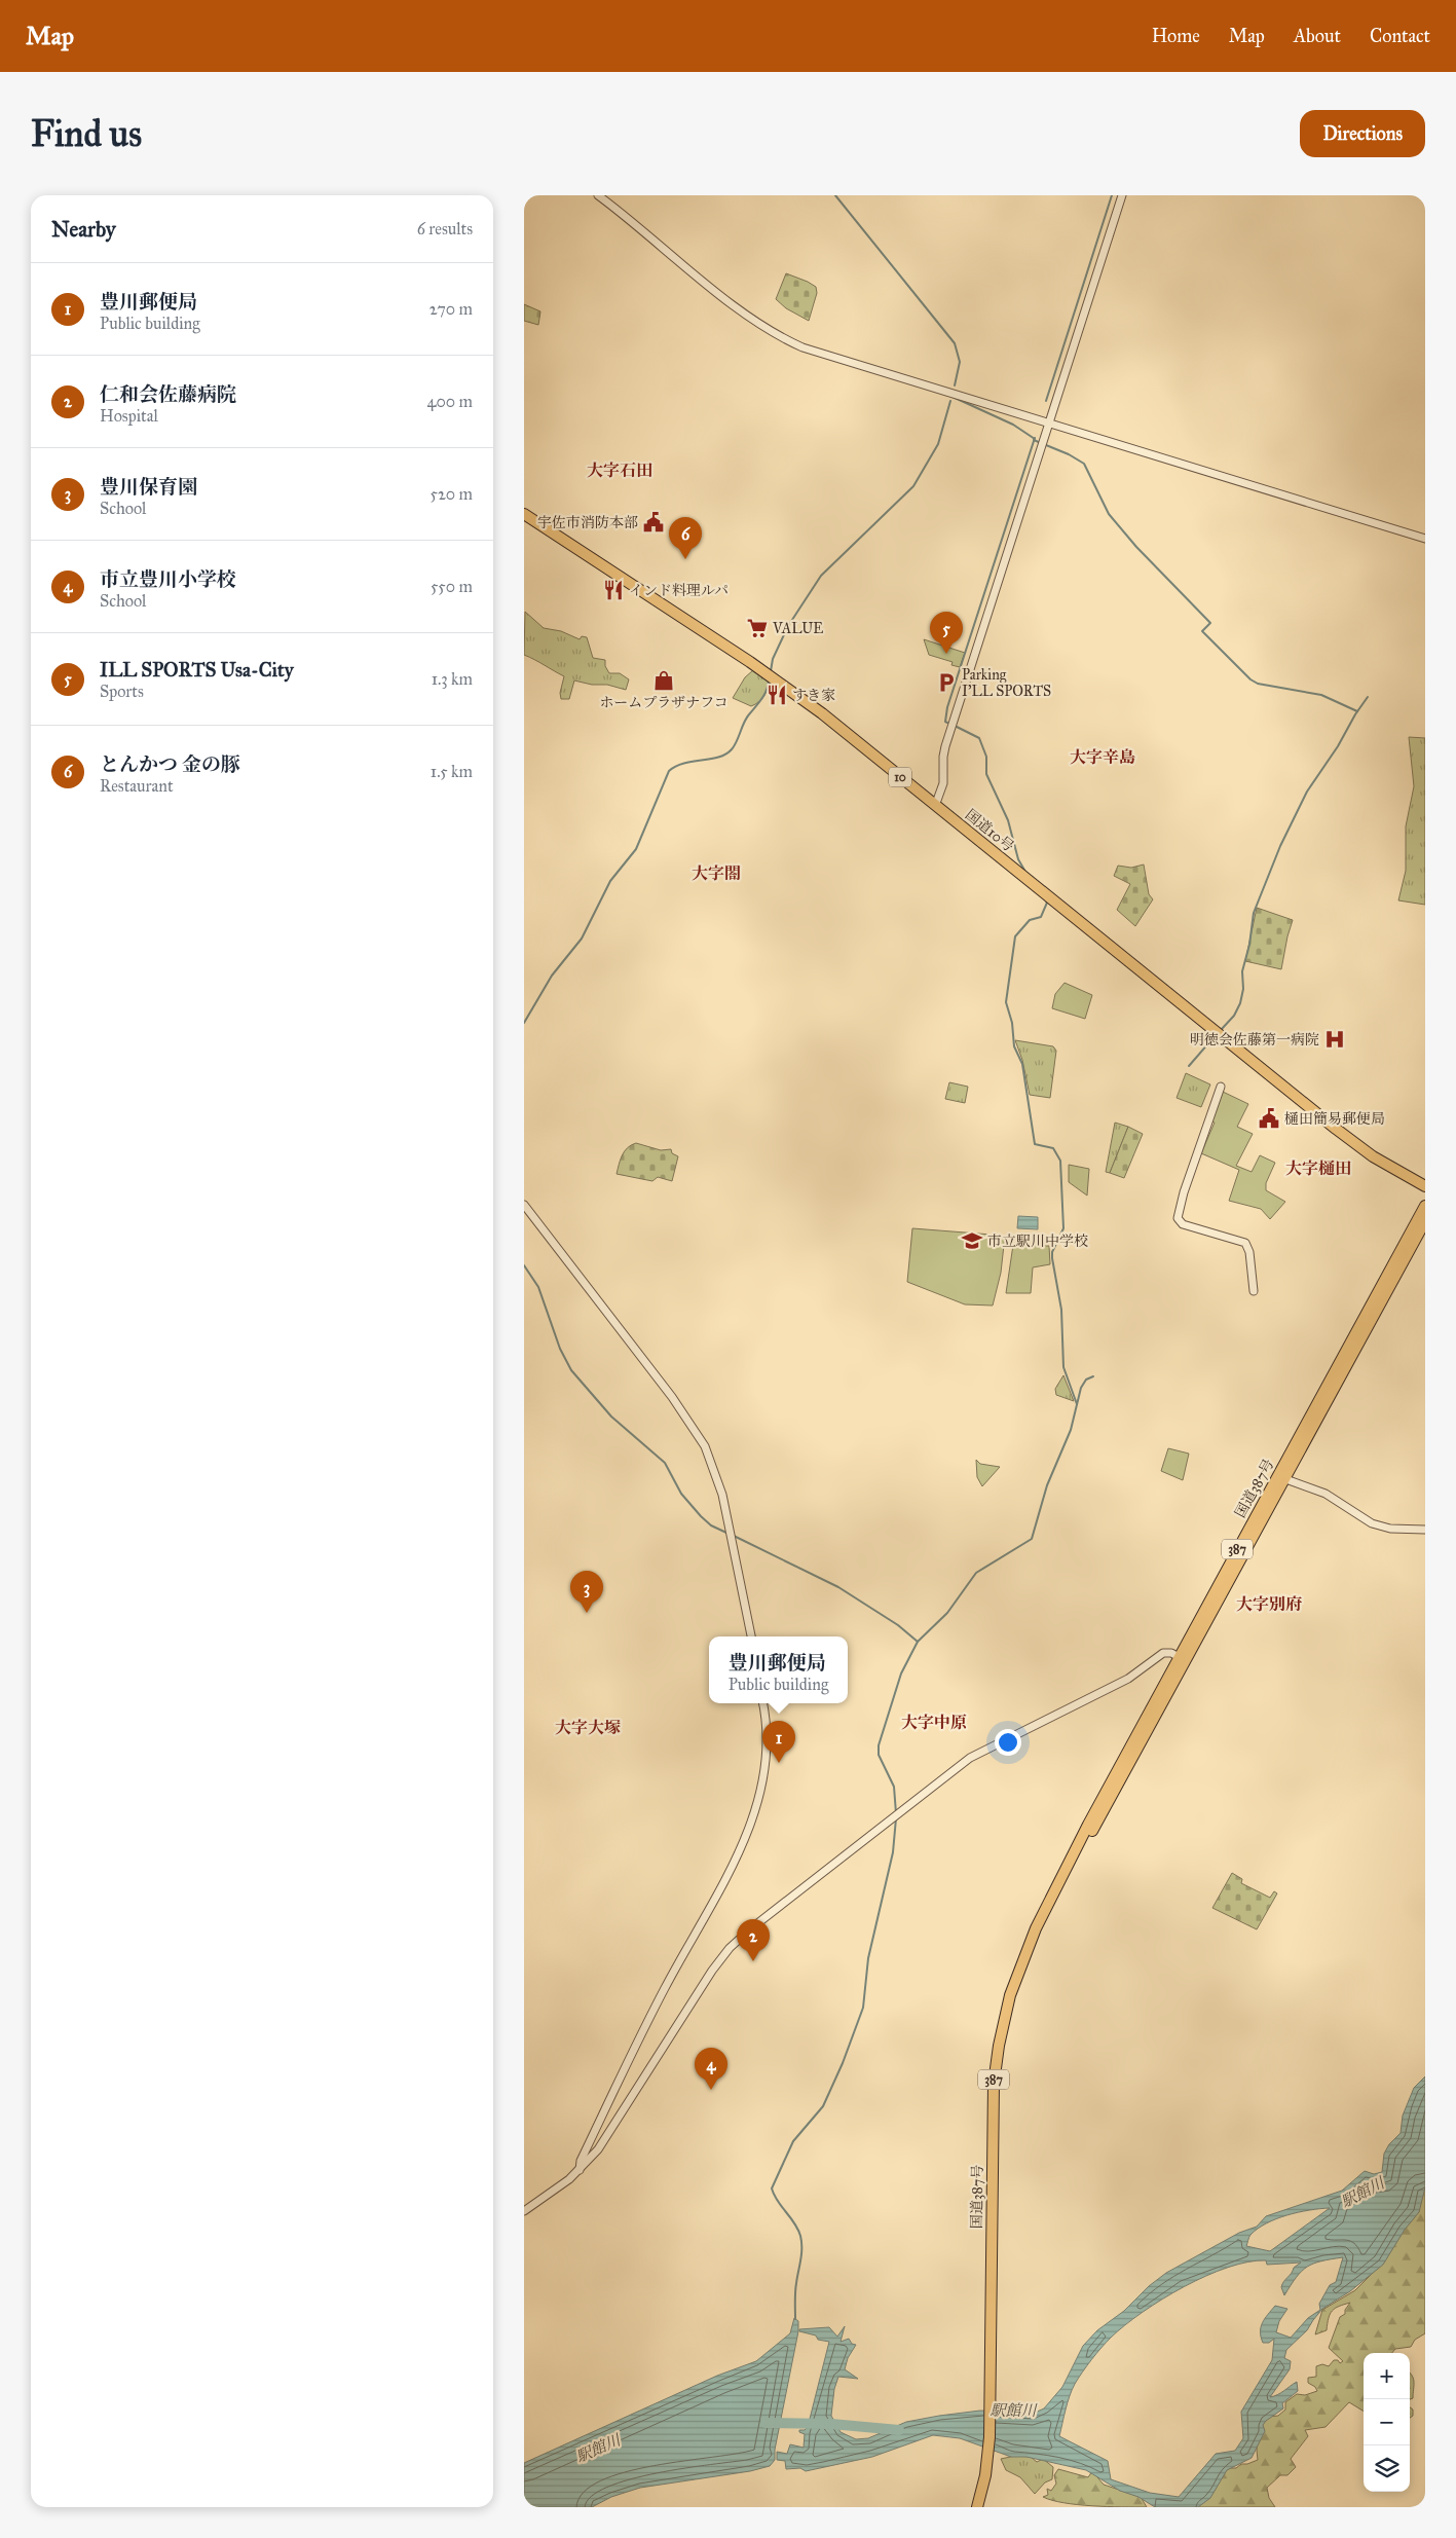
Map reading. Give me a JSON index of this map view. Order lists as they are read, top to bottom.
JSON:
{
  "streets": {
    "highway": [
      "10",
      "国道10号",
      "国道387号",
      "387"
    ]
  },
  "districts": [
    "大字石田",
    "大字辛島",
    "大字閤",
    "大字樋田",
    "大字別府",
    "大字中原",
    "大字大塚"
  ],
  "water": ["駅館川"],
  "places": {
    "public building": ["宇佐市消防本部", "樋田簡易郵便局"],
    "restaurant": ["インド料理ルパ", "すき家"],
    "supermarket": ["VALUE"],
    "shop": ["ホームプラザナフコ"],
    "parking": ["Parking I'LL SPORTS"],
    "hospital": ["明徳会佐藤第一病院"],
    "school or university": ["市立駅川中学校"]
  },
  "page": {
    "header": "Map",
    "nav": [
      "Home",
      "Map",
      "About",
      "Contact"
    ],
    "buttons": "Directions",
    "title": "Find us",
    "heading": ["Nearby", "6 results"],
    "list": [
      {
        "mark": "1",
        "name": "豊川郵便局",
        "note": "Public building",
        "value": "270 m"
      },
      {
        "mark": "2",
        "name": "仁和会佐藤病院",
        "note": "Hospital",
        "value": "400 m"
      },
      {
        "mark": "3",
        "name": "豊川保育園",
        "note": "School",
        "value": "520 m"
      },
      {
        "mark": "4",
        "name": "市立豊川小学校",
        "note": "School",
        "value": "550 m"
      },
      {
        "mark": "5",
        "name": "ILL SPORTS Usa-City",
        "note": "Sports",
        "value": "1.3 km"
      },
      {
        "mark": "6",
        "name": "とんかつ 金の豚",
        "note": "Restaurant",
        "value": "1.5 km"
      }
    ],
    "pins": [
      "6",
      "5",
      "3",
      "1",
      "2",
      "4"
    ],
    "popup": ["豊川郵便局", "Public building"],
    "map_buttons": ["+", "−"]
  }
}
